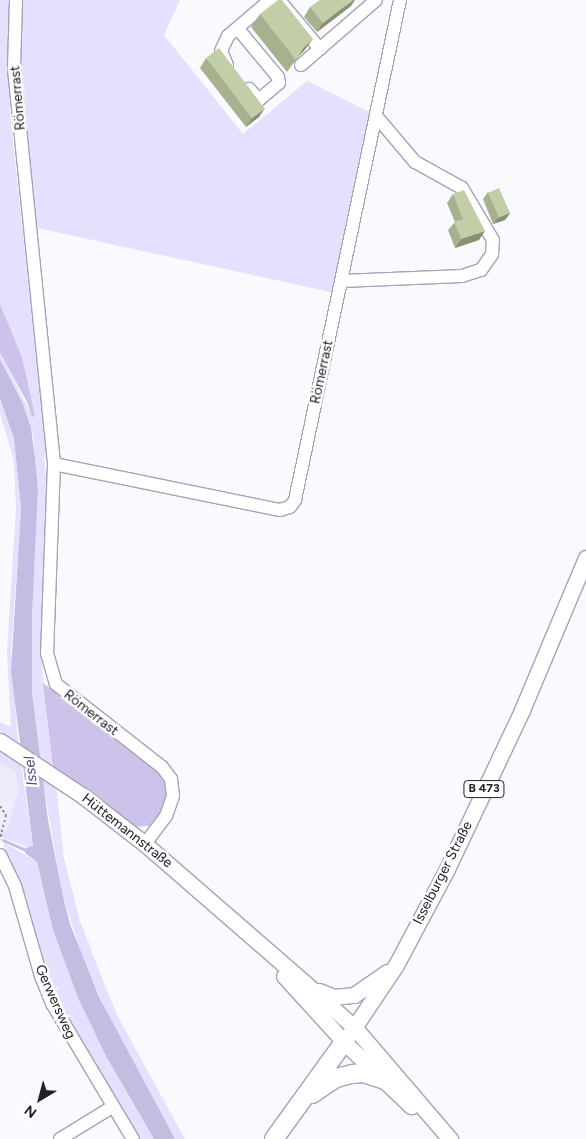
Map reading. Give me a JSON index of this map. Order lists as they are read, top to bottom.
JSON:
{
  "streets": {
    "highway": ["B 473"],
    "main road": ["Hüttemannstraße", "Isselburger Straße"],
    "street": ["Römerrast", "Gerwersweg"]
  },
  "crossings": [
    ["Römerrast", "Hüttemannstraße"],
    ["B 473", "Hüttemannstraße"],
    ["B 473", "Isselburger Straße"],
    ["Hüttemannstraße", "Isselburger Straße"]
  ],
  "water": ["Issel"],
  "north": "bottom left"
}
